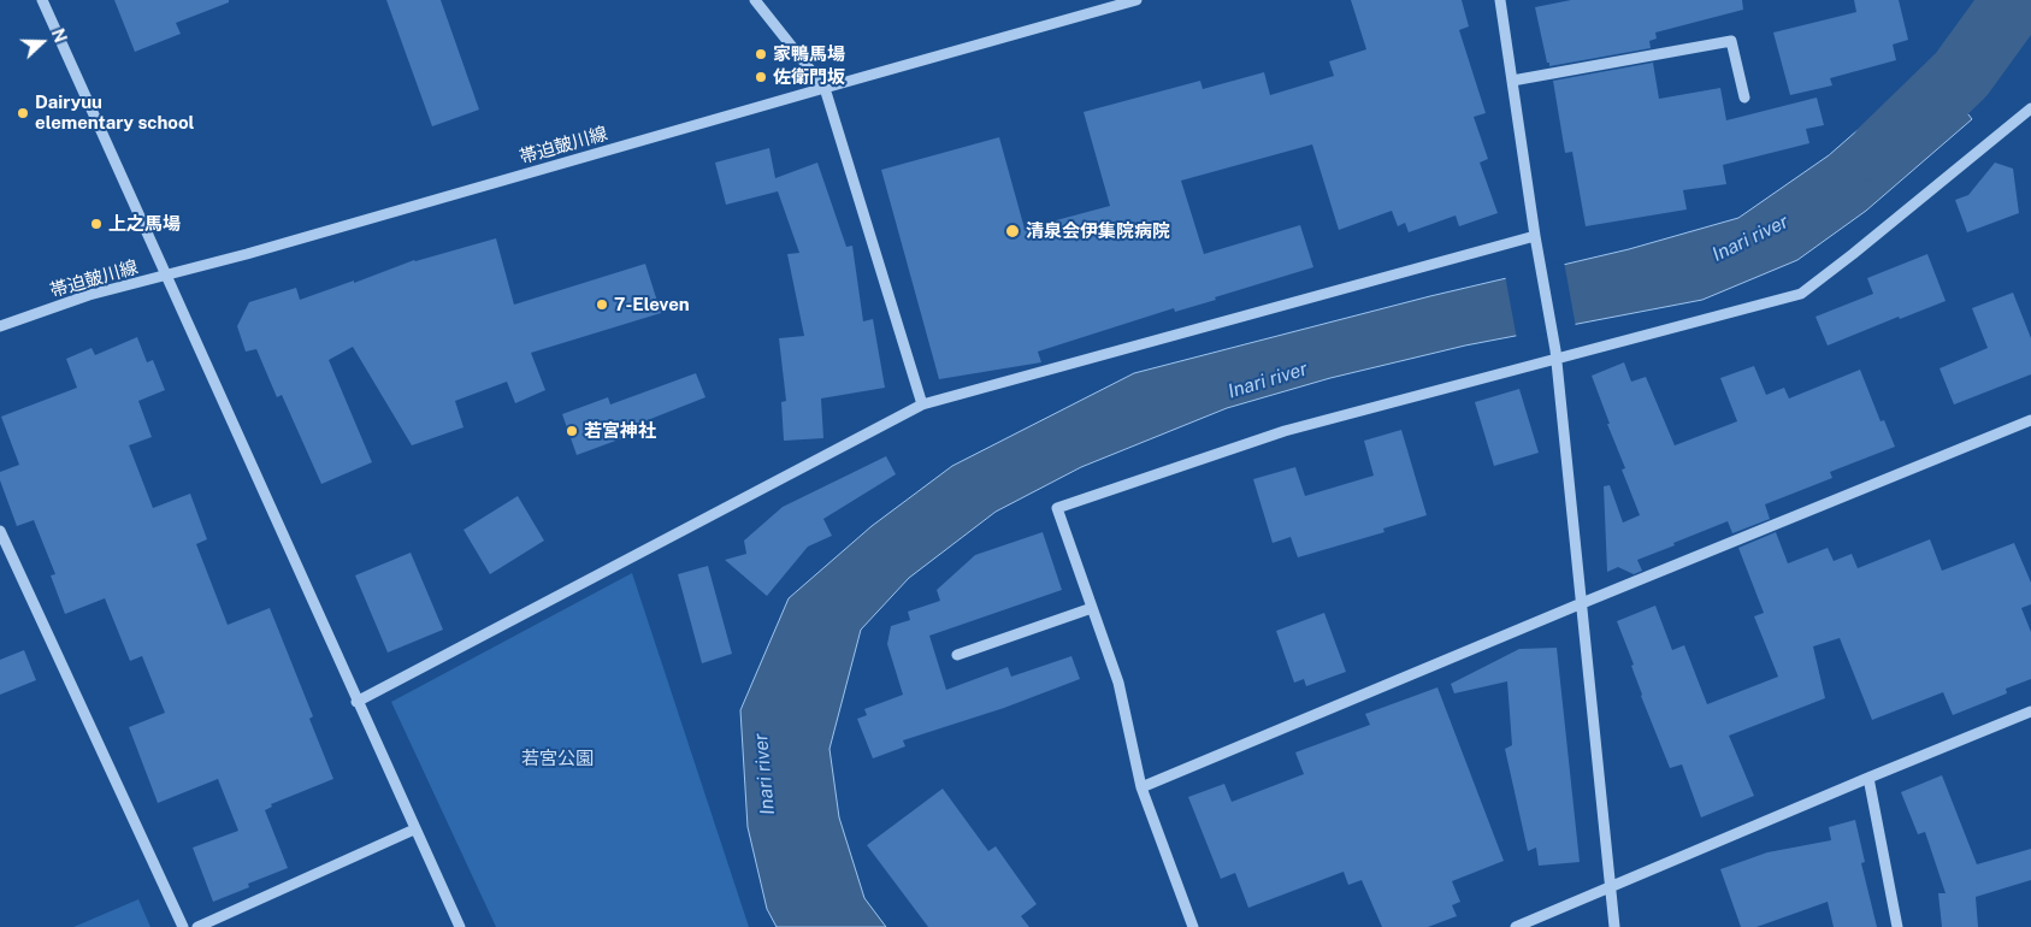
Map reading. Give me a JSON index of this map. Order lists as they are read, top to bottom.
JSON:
{
  "streets": {
    "street": ["帯迫皷川線"]
  },
  "water": ["Inari river"],
  "parks": ["若宮公園"],
  "places": [
    "家鴨馬場",
    "佐衛門坂",
    "Dairyuu elementary school",
    "上之馬場",
    "清泉会伊集院病院",
    "7-Eleven",
    "若宮神社"
  ],
  "north": "right"
}
